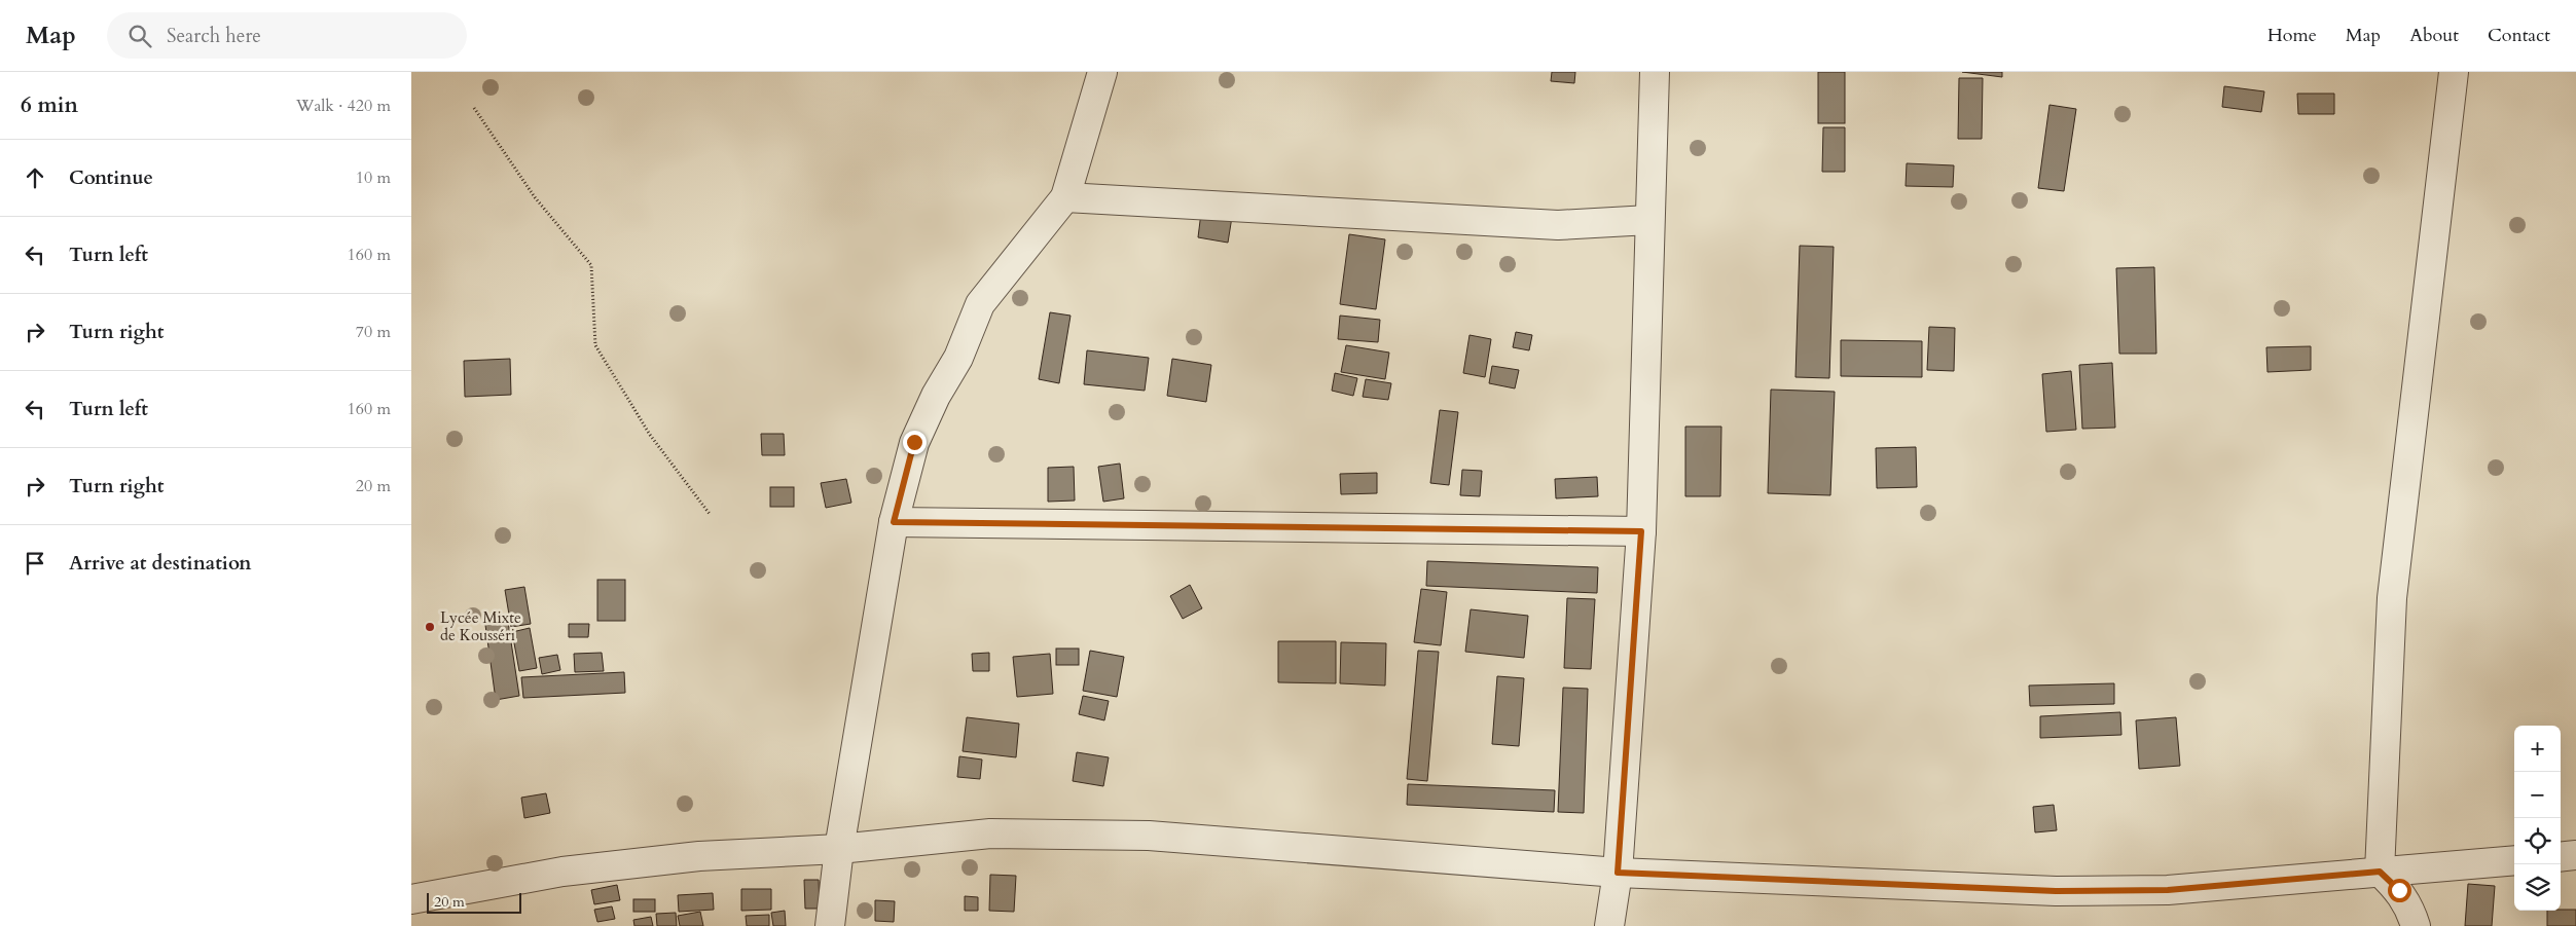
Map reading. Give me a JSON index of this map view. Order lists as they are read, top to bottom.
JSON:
{
  "places": ["Lycée Mixte de Kousséri"],
  "scale_bar": "20 m",
  "page": {
    "header": "Map",
    "search": "Search here",
    "nav": [
      "Home",
      "Map",
      "About",
      "Contact"
    ],
    "heading": ["6 min", "Walk · 420 m"],
    "list": [
      ["Continue", "10 m"],
      ["Turn left", "160 m"],
      ["Turn right", "70 m"],
      ["Turn left", "160 m"],
      ["Turn right", "20 m"],
      "Arrive at destination"
    ],
    "map_buttons": ["+", "−"],
    "scale": "20 m"
  }
}
